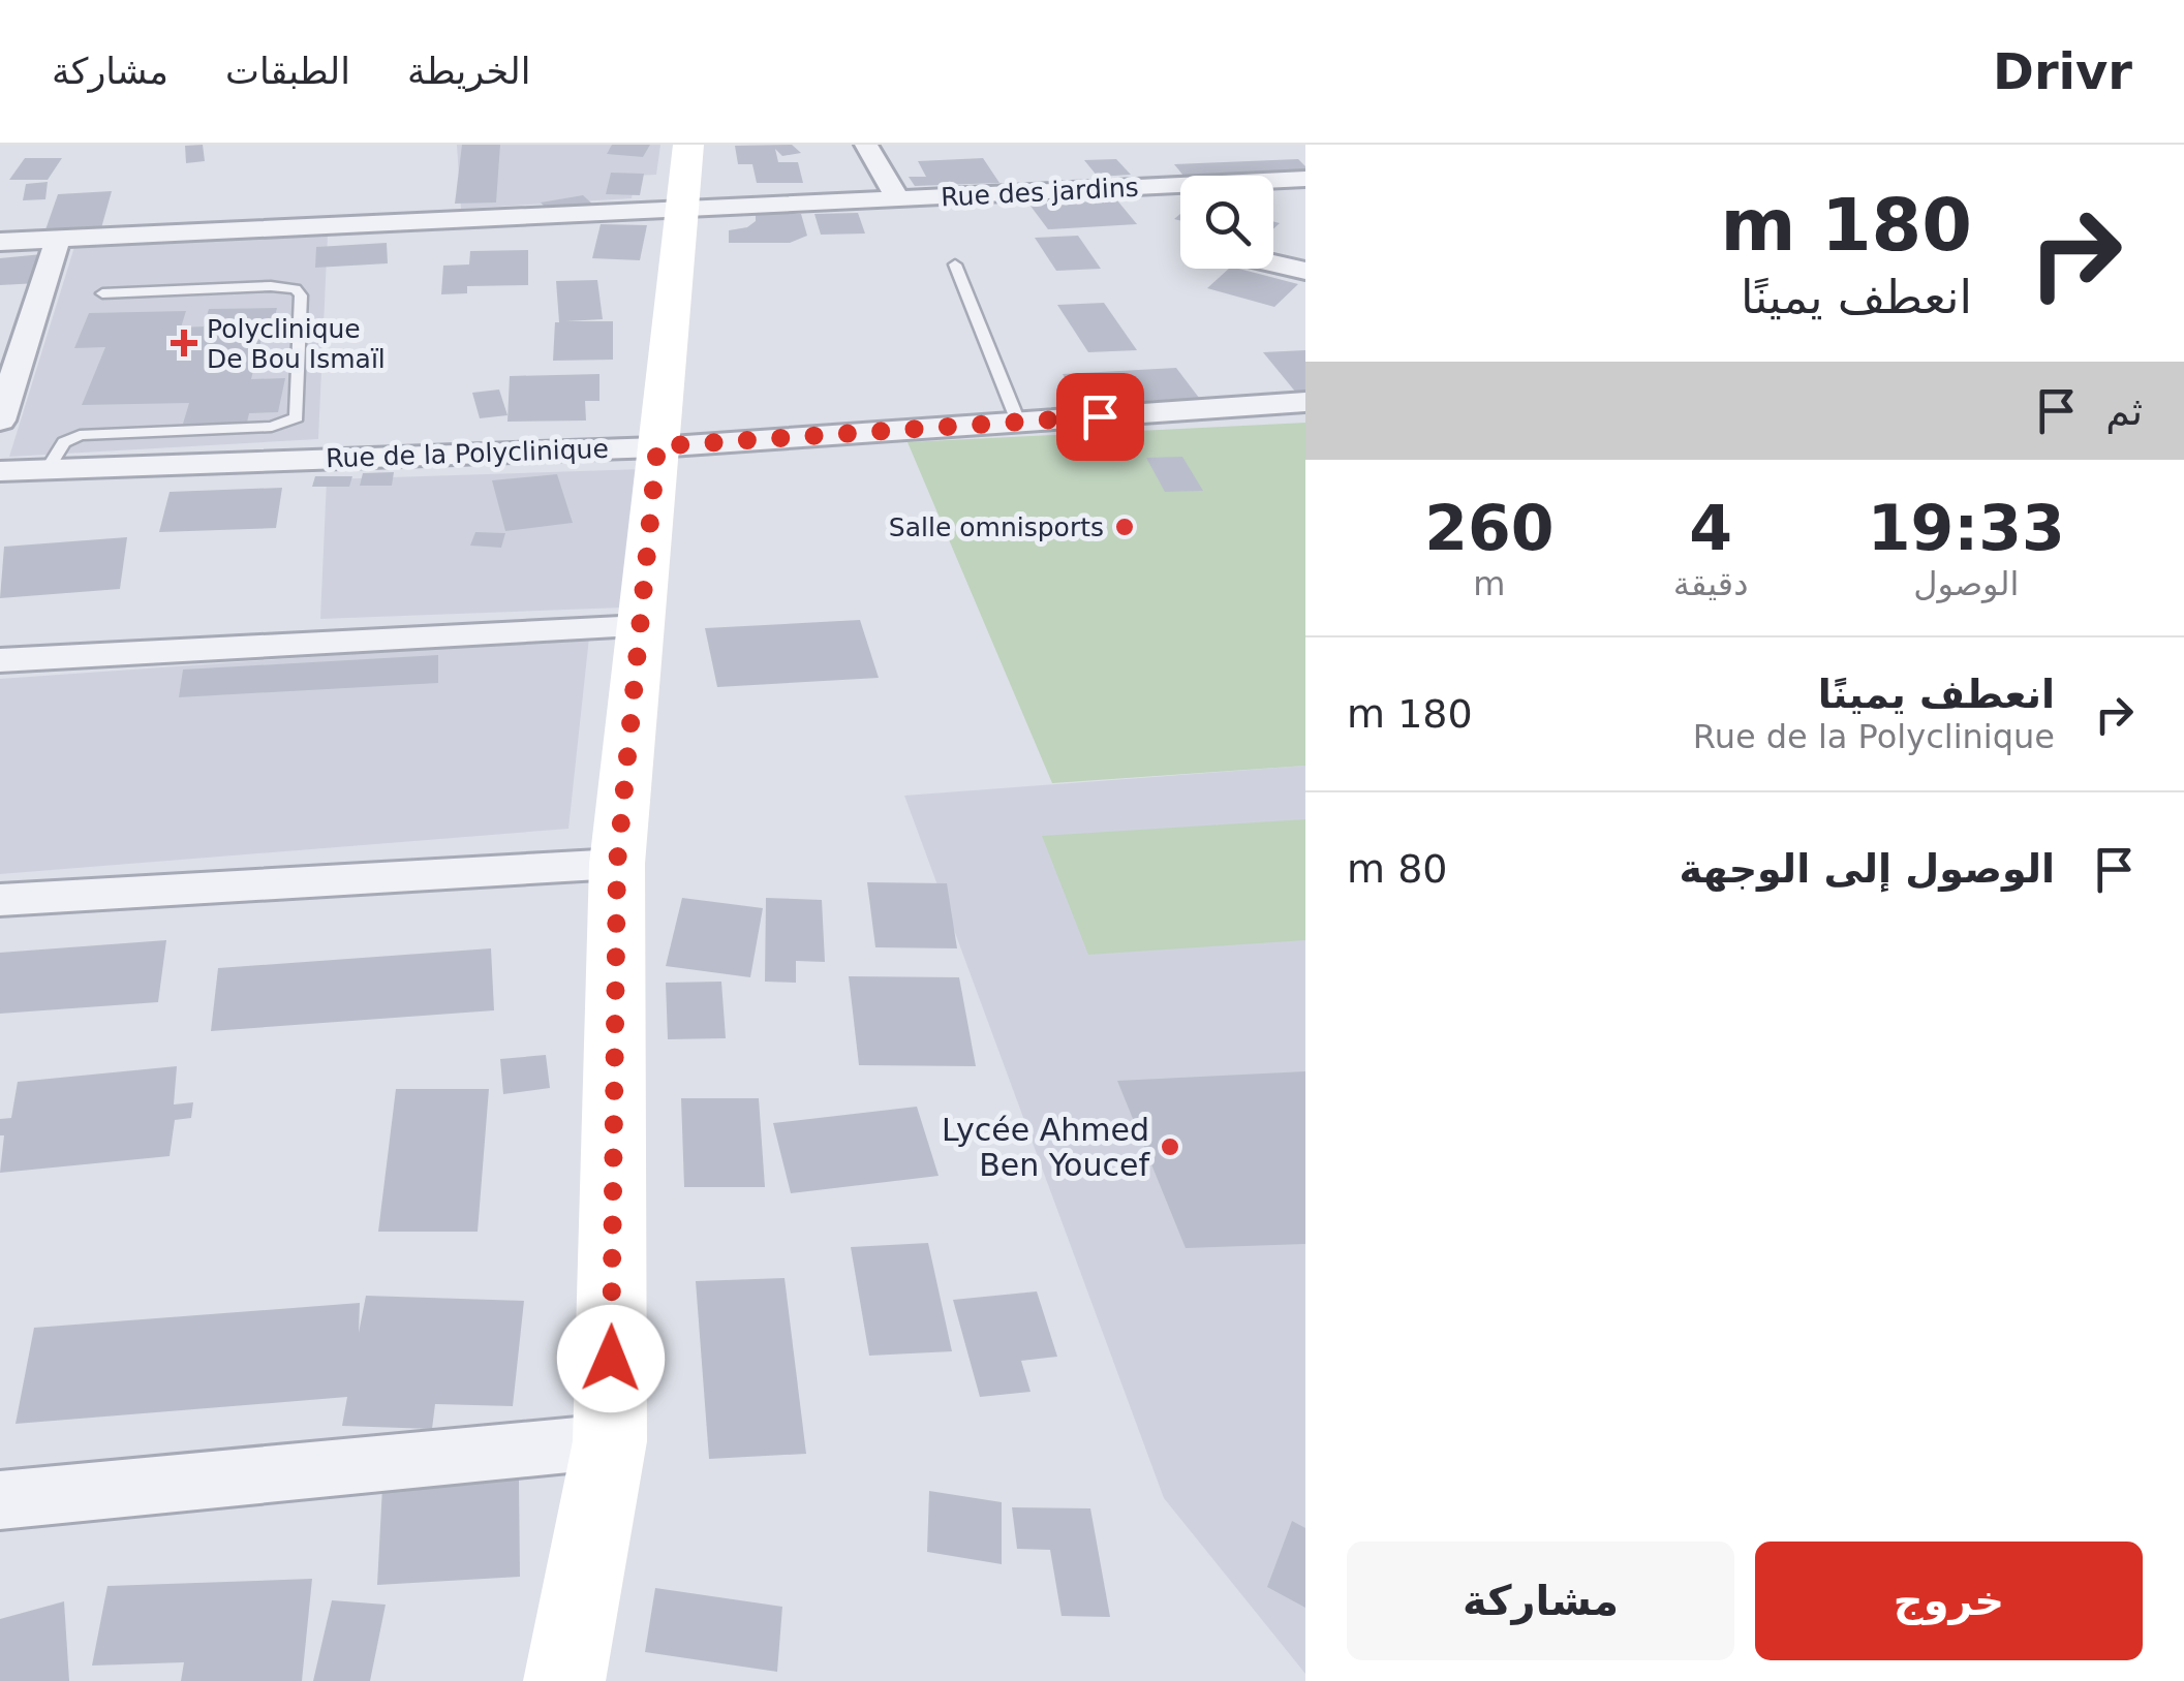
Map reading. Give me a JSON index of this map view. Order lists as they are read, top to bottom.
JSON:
{
  "streets": {
    "street": ["Rue des jardins", "Rue de la Polyclinique"]
  },
  "places": {
    "health": ["Polyclinique De Bou Ismaïl"],
    "other": ["Salle omnisports", "Lycée Ahmed Ben Youcef"]
  },
  "page": {
    "header": "Drivr",
    "nav": ["الخريطة", "الطبقات", "مشاركة"],
    "turn": ["180 m", "انعطف يمينًا"],
    "then": "ثم",
    "eta": [
      "19:33",
      "الوصول",
      "4",
      "دقيقة",
      "260",
      "m"
    ],
    "list": [
      {
        "name": "انعطف يمينًا",
        "note": "Rue de la Polyclinique",
        "value": "180 m"
      },
      {
        "name": "الوصول إلى الوجهة",
        "value": "80 m"
      }
    ],
    "buttons": ["خروج", "مشاركة"]
  }
}
